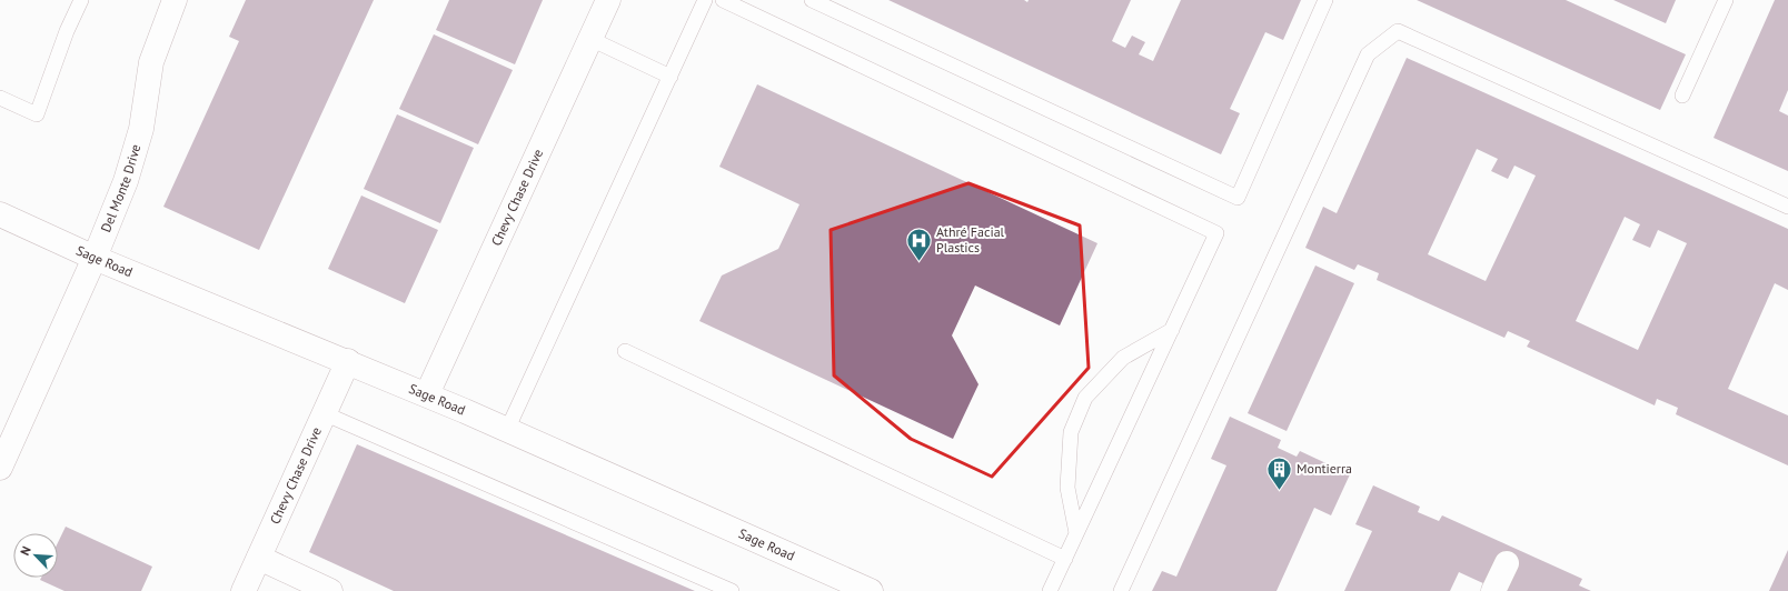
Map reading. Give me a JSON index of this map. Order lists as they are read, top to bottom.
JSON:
{
  "streets": {
    "street": ["Del Monte Drive", "Chevy Chase Drive", "Sage Road"]
  },
  "crossings": [
    ["Del Monte Drive", "Sage Road"],
    ["Chevy Chase Drive", "Sage Road"]
  ],
  "places": {
    "hospital": ["Athré Facial Plastics"],
    "building": ["Montierra"]
  },
  "north": "top left"
}
